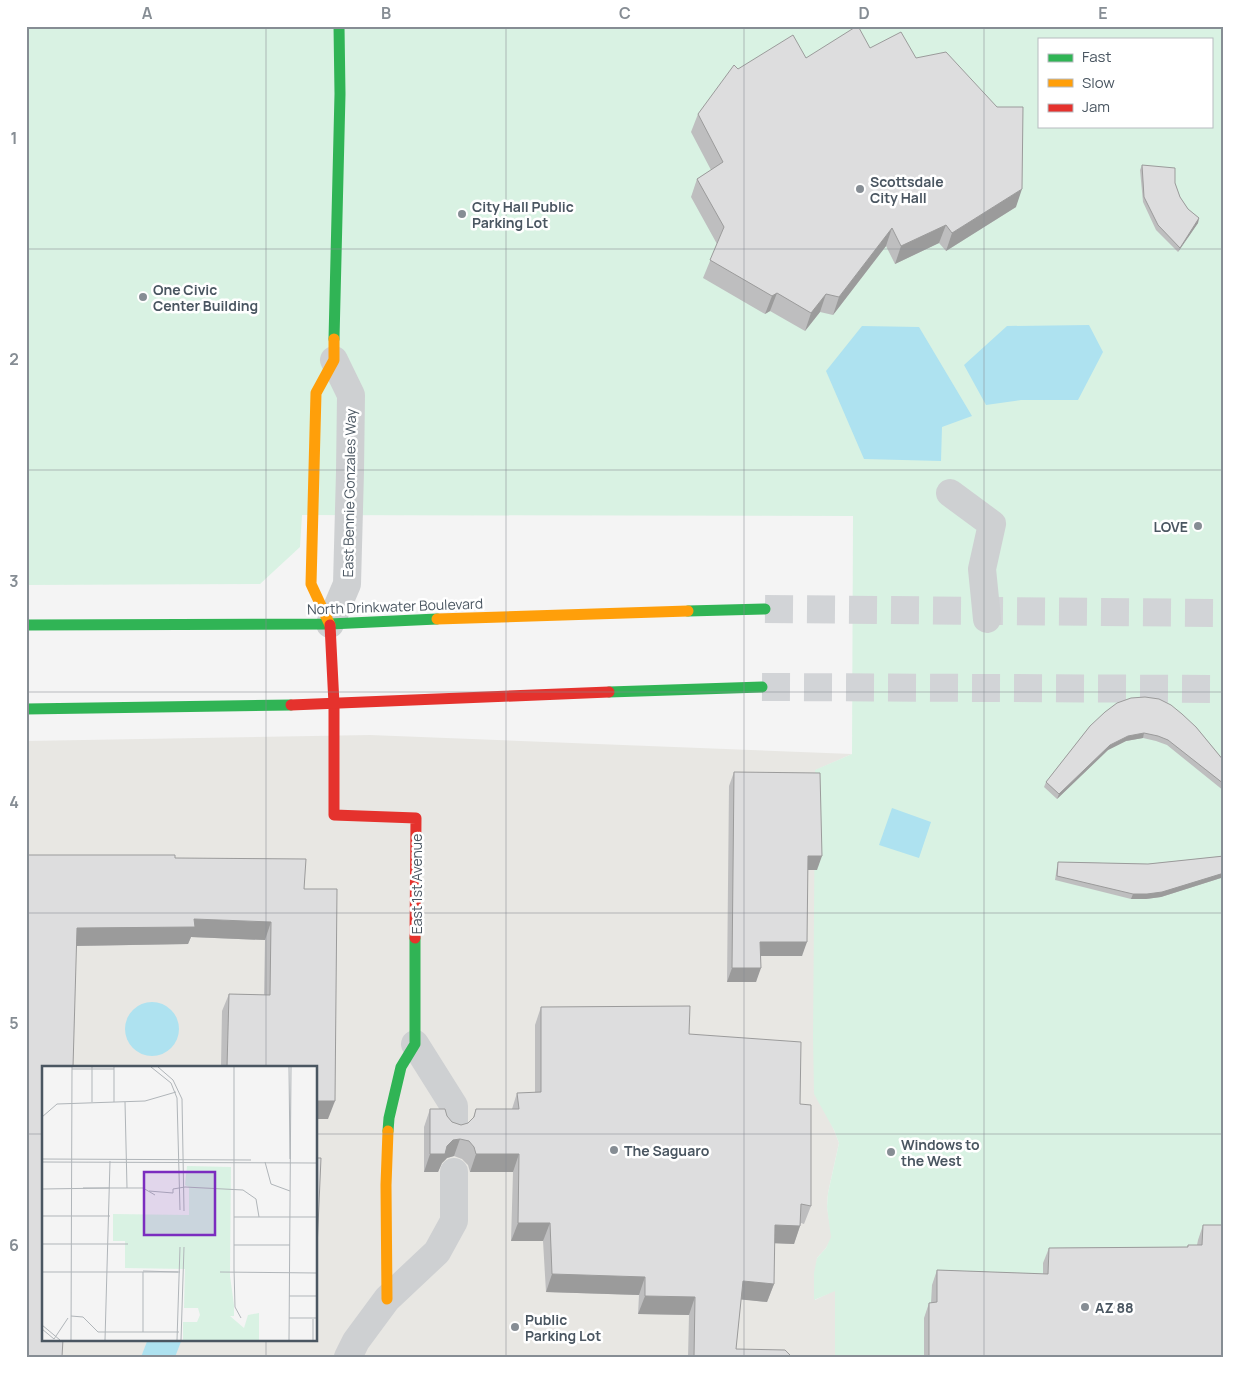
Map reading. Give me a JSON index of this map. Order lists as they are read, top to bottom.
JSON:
{
  "streets": {
    "main road": ["East Bennie Gonzales Way", "North Drinkwater Boulevard", "East 1st Avenue"]
  },
  "crossings": [
    ["East Bennie Gonzales Way", "North Drinkwater Boulevard"],
    ["East Bennie Gonzales Way", "East 1st Avenue"],
    ["North Drinkwater Boulevard", "East 1st Avenue"]
  ],
  "places": [
    "Scottsdale City Hall",
    "City Hall Public Parking Lot",
    "One Civic Center Building",
    "LOVE",
    "The Saguaro",
    "Windows to the West",
    "AZ 88",
    "Public Parking Lot"
  ],
  "legend": ["Fast", "Slow", "Jam"],
  "grid": {
    "columns": [
      "A",
      "B",
      "C",
      "D",
      "E"
    ],
    "rows": [
      "1",
      "2",
      "3",
      "4",
      "5",
      "6"
    ]
  }
}
